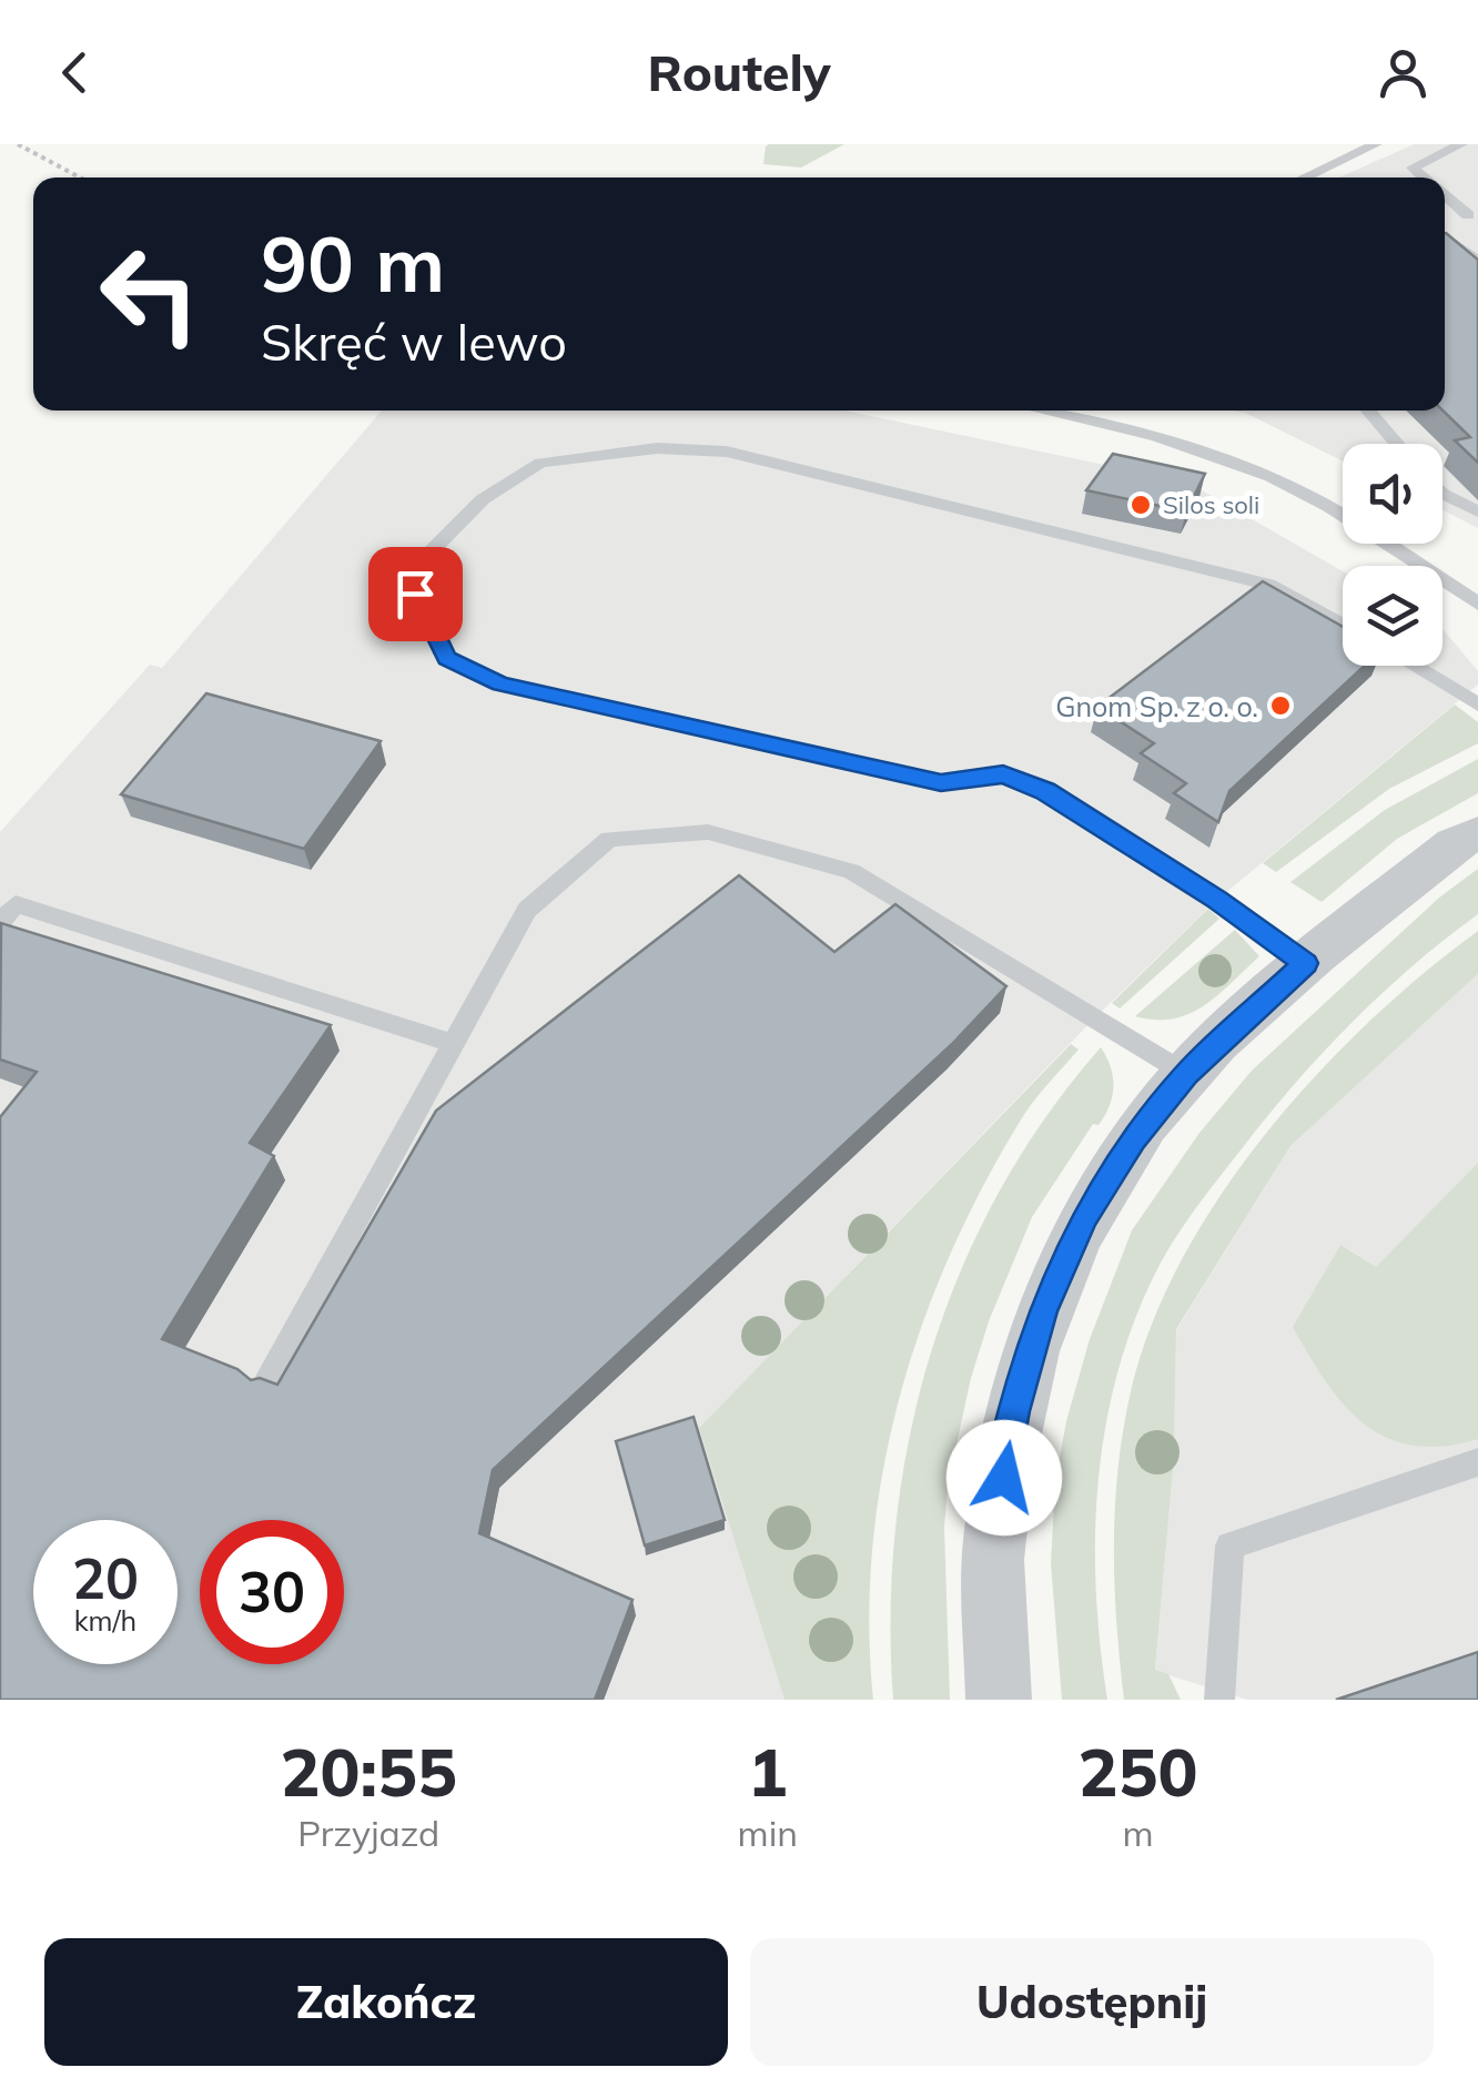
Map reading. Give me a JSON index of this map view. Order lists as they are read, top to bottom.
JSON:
{
  "places": ["Silos soli", "Gnom Sp. z o. o."],
  "page": {
    "header": "Routely",
    "turn": ["90 m", "Skręć w lewo"],
    "speed": "20 km/h",
    "limit": "30",
    "eta": [
      "20:55",
      "Przyjazd",
      "1",
      "min",
      "250",
      "m"
    ],
    "buttons": ["Zakończ", "Udostępnij"]
  }
}
